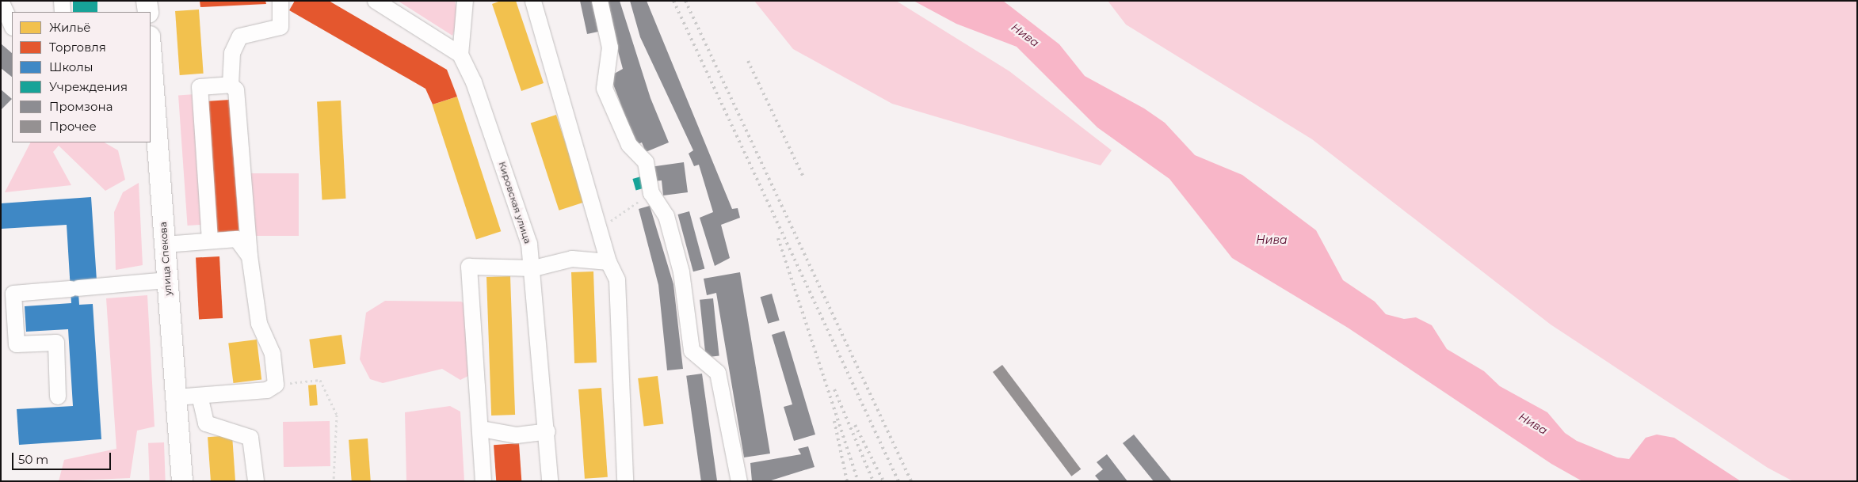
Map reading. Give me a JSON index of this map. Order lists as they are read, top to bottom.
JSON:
{
  "streets": {
    "main road": ["улица Спекова"],
    "street": ["Кировская улица"]
  },
  "water": ["Нива"],
  "legend": [
    "Жильё",
    "Торговля",
    "Школы",
    "Учреждения",
    "Промзона",
    "Прочее"
  ],
  "scale_bar": "50 m"
}
